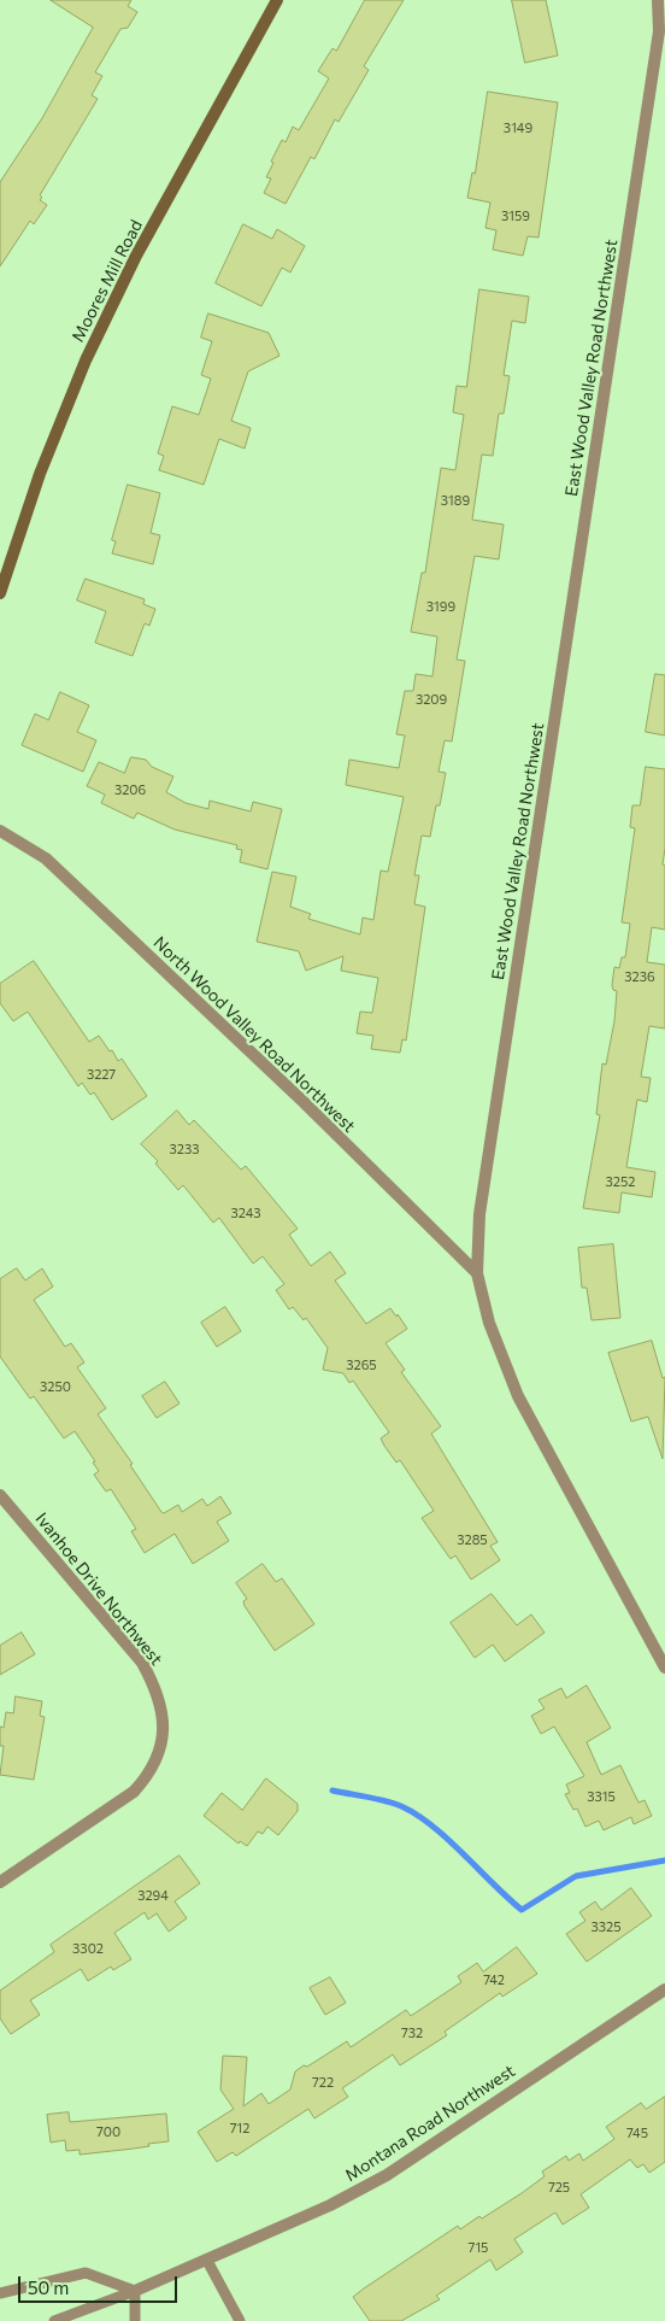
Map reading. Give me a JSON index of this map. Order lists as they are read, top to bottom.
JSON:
{
  "streets": {
    "street": [
      "Moores Mill Road",
      "East Wood Valley Road Northwest",
      "North Wood Valley Road Northwest",
      "Ivanhoe Drive Northwest",
      "Montana Road Northwest"
    ]
  },
  "crossings": [
    ["East Wood Valley Road Northwest", "North Wood Valley Road Northwest"]
  ],
  "house_numbers": [
    "3149",
    "3159",
    "3189",
    "3199",
    "3209",
    "3206",
    "3236",
    "3227",
    "3233",
    "3252",
    "3243",
    "3265",
    "3250",
    "3285",
    "3315",
    "3294",
    "3325",
    "3302",
    "742",
    "732",
    "722",
    "712",
    "700",
    "745",
    "725",
    "715"
  ],
  "scale_bar": "50 m"
}
